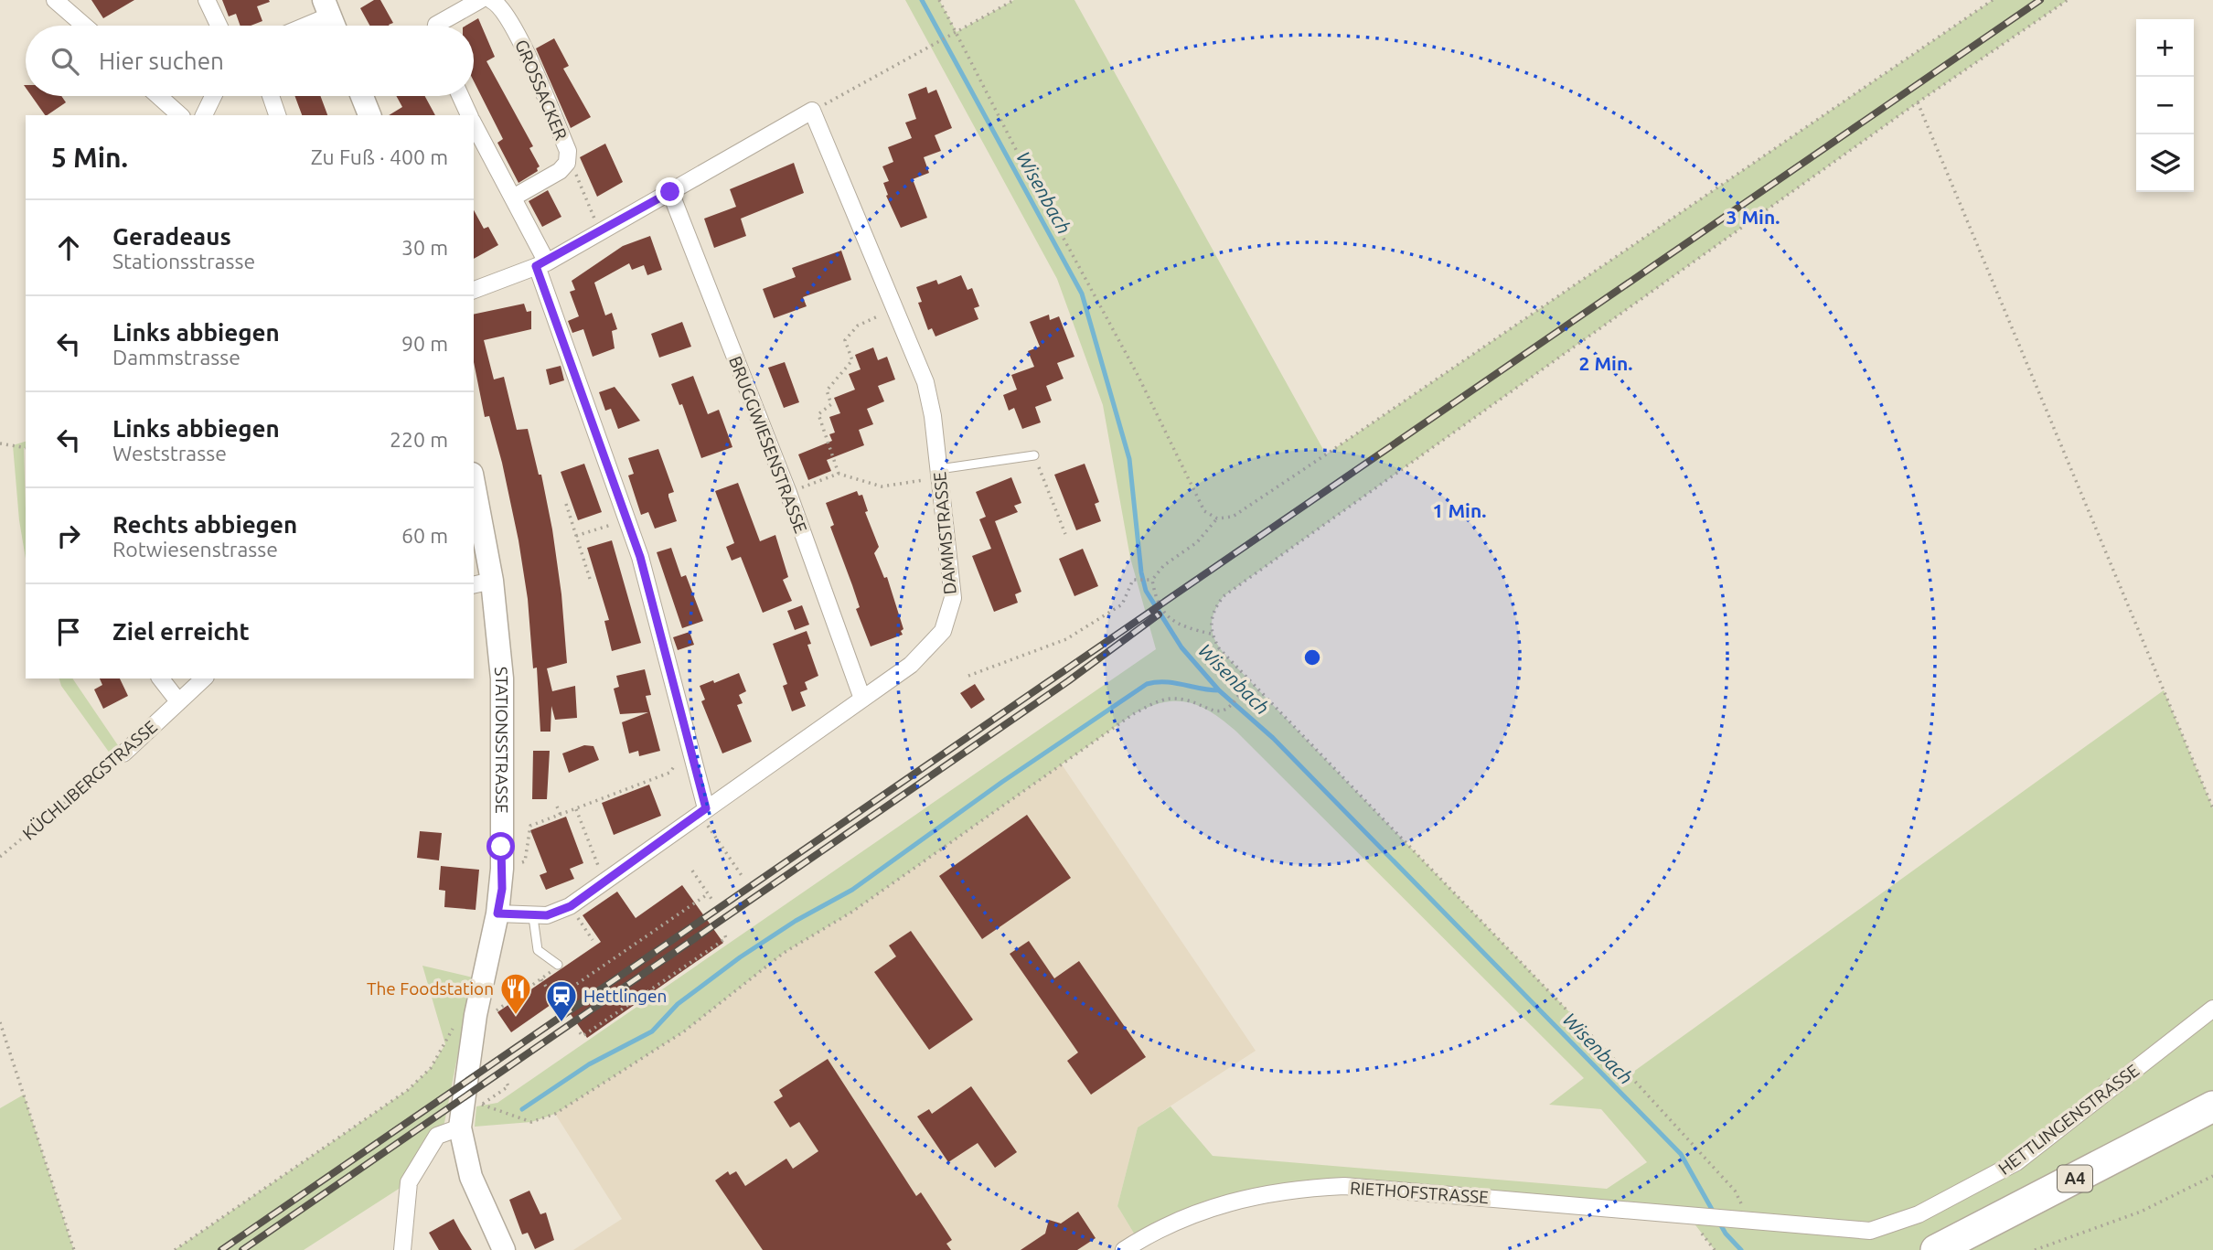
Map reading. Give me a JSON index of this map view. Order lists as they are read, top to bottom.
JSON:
{
  "streets": {
    "highway": ["A4"],
    "street": [
      "GROSSACKER",
      "BRUGGWIESENSTRASSE",
      "DAMMSTRASSE",
      "STATIONSSTRASSE",
      "KÜCHLIBERGSTRASSE",
      "HETTLINGENSTRASSE",
      "RIETHOFSTRASSE"
    ]
  },
  "crossings": [
    ["BRUGGWIESENSTRASSE", "DAMMSTRASSE"],
    ["DAMMSTRASSE", "STATIONSSTRASSE"],
    ["HETTLINGENSTRASSE", "RIETHOFSTRASSE"]
  ],
  "water": ["Wisenbach"],
  "places": {
    "restaurant": ["The Foodstation"],
    "station": ["Hettlingen"]
  },
  "page": {
    "map_buttons": ["+", "−"],
    "search": "Hier suchen",
    "heading": ["5 Min.", "Zu Fuß · 400 m"],
    "list": [
      ["Geradeaus", "Stationsstrasse", "30 m"],
      ["Links abbiegen", "Dammstrasse", "90 m"],
      ["Links abbiegen", "Weststrasse", "220 m"],
      ["Rechts abbiegen", "Rotwiesenstrasse", "60 m"],
      "Ziel erreicht"
    ]
  },
  "rings": ["3 Min.", "2 Min.", "1 Min."]
}
